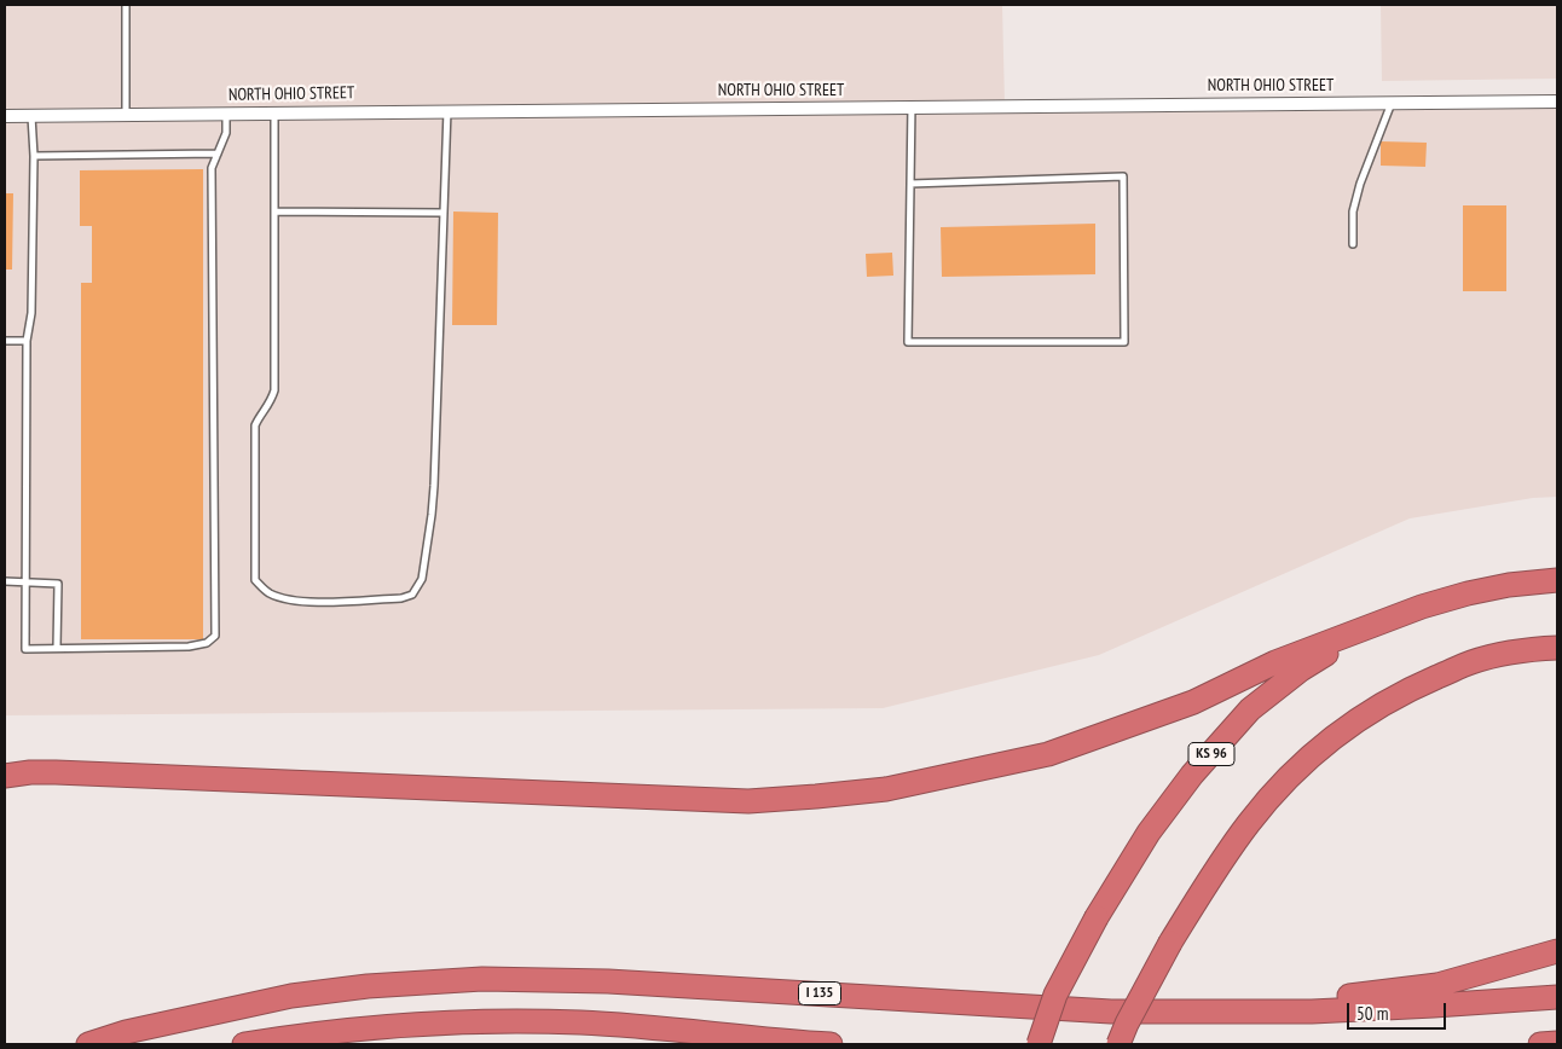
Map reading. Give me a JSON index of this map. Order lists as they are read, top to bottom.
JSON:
{
  "streets": {
    "highway": ["KS 96", "I 135"],
    "street": ["NORTH OHIO STREET"]
  },
  "scale_bar": "50 m"
}
